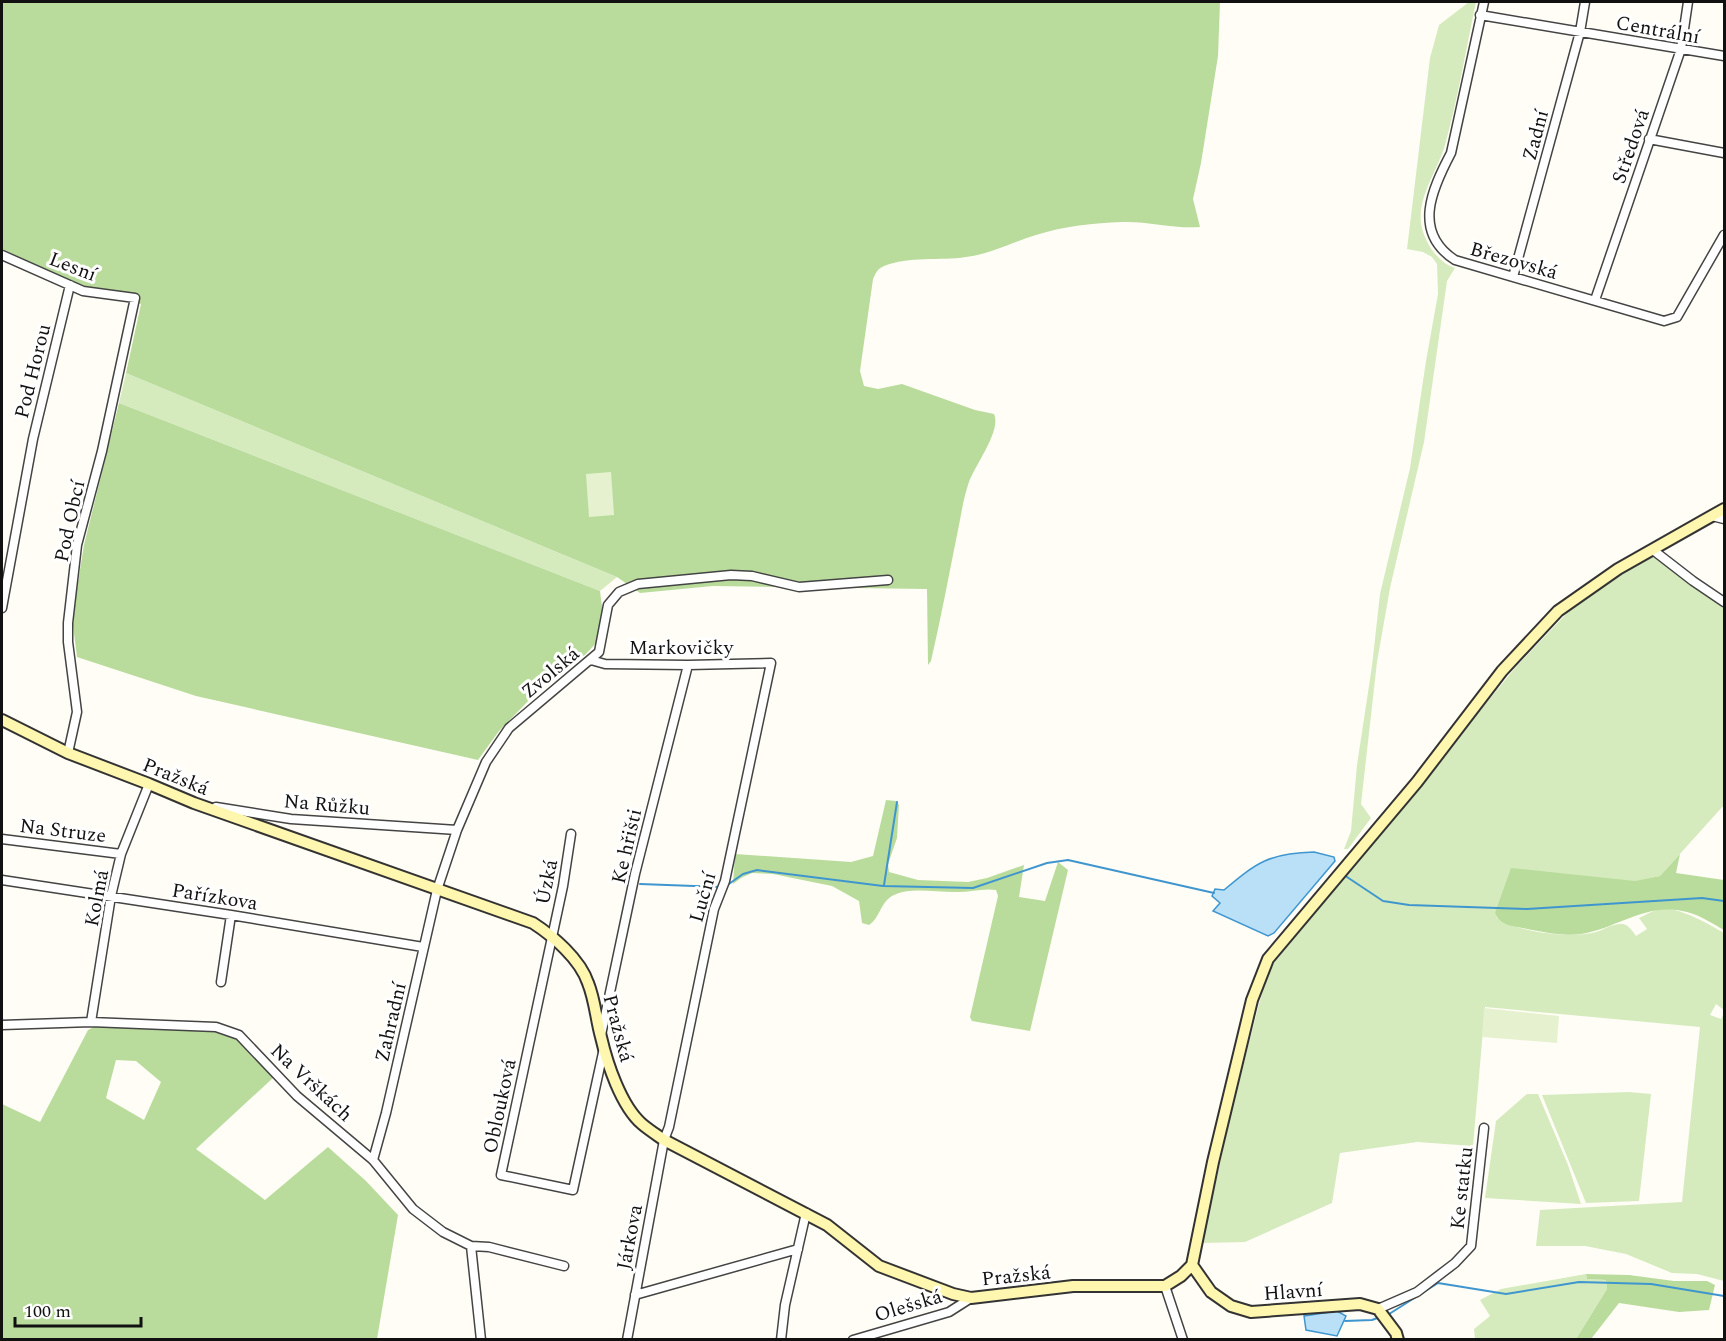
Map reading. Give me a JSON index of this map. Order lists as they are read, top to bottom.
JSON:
{
  "streets": {
    "street": [
      "Centrální",
      "Zadní",
      "Středová",
      "Březovská",
      "Lesní",
      "Pod Horou",
      "Pod Obcí",
      "Markovičky",
      "Zvolská",
      "Pražská",
      "Na Růžku",
      "Na Struze",
      "Ke hřišti",
      "Úzká",
      "Pařízkova",
      "Luční",
      "Kolmá",
      "Zahradní",
      "Na Vrškách",
      "Oblouková",
      "Ke statku",
      "Járkova",
      "Hlavní",
      "Olešská"
    ]
  },
  "crossings": [
    ["Centrální", "Zadní"],
    ["Centrální", "Středová"],
    ["Centrální", "Březovská"],
    ["Zadní", "Březovská"],
    ["Středová", "Březovská"],
    ["Lesní", "Pod Horou"],
    ["Lesní", "Pod Obcí"],
    ["Pod Obcí", "Pražská"],
    ["Markovičky", "Zvolská"],
    ["Markovičky", "Ke hřišti"],
    ["Markovičky", "Luční"],
    ["Zvolská", "Pražská"],
    ["Zvolská", "Na Růžku"],
    ["Zvolská", "Zahradní"],
    ["Pražská", "Na Růžku"],
    ["Pražská", "Ke hřišti"],
    ["Pražská", "Úzká"],
    ["Pražská", "Luční"],
    ["Pražská", "Kolmá"],
    ["Pražská", "Zahradní"],
    ["Pražská", "Oblouková"],
    ["Pražská", "Járkova"],
    ["Pražská", "Olešská"],
    ["Na Struze", "Kolmá"],
    ["Ke hřišti", "Oblouková"],
    ["Úzká", "Oblouková"],
    ["Pařízkova", "Kolmá"],
    ["Pařízkova", "Zahradní"],
    ["Luční", "Járkova"],
    ["Kolmá", "Na Vrškách"],
    ["Zahradní", "Na Vrškách"],
    ["Ke statku", "Hlavní"]
  ],
  "scale_bar": "100 m"
}
